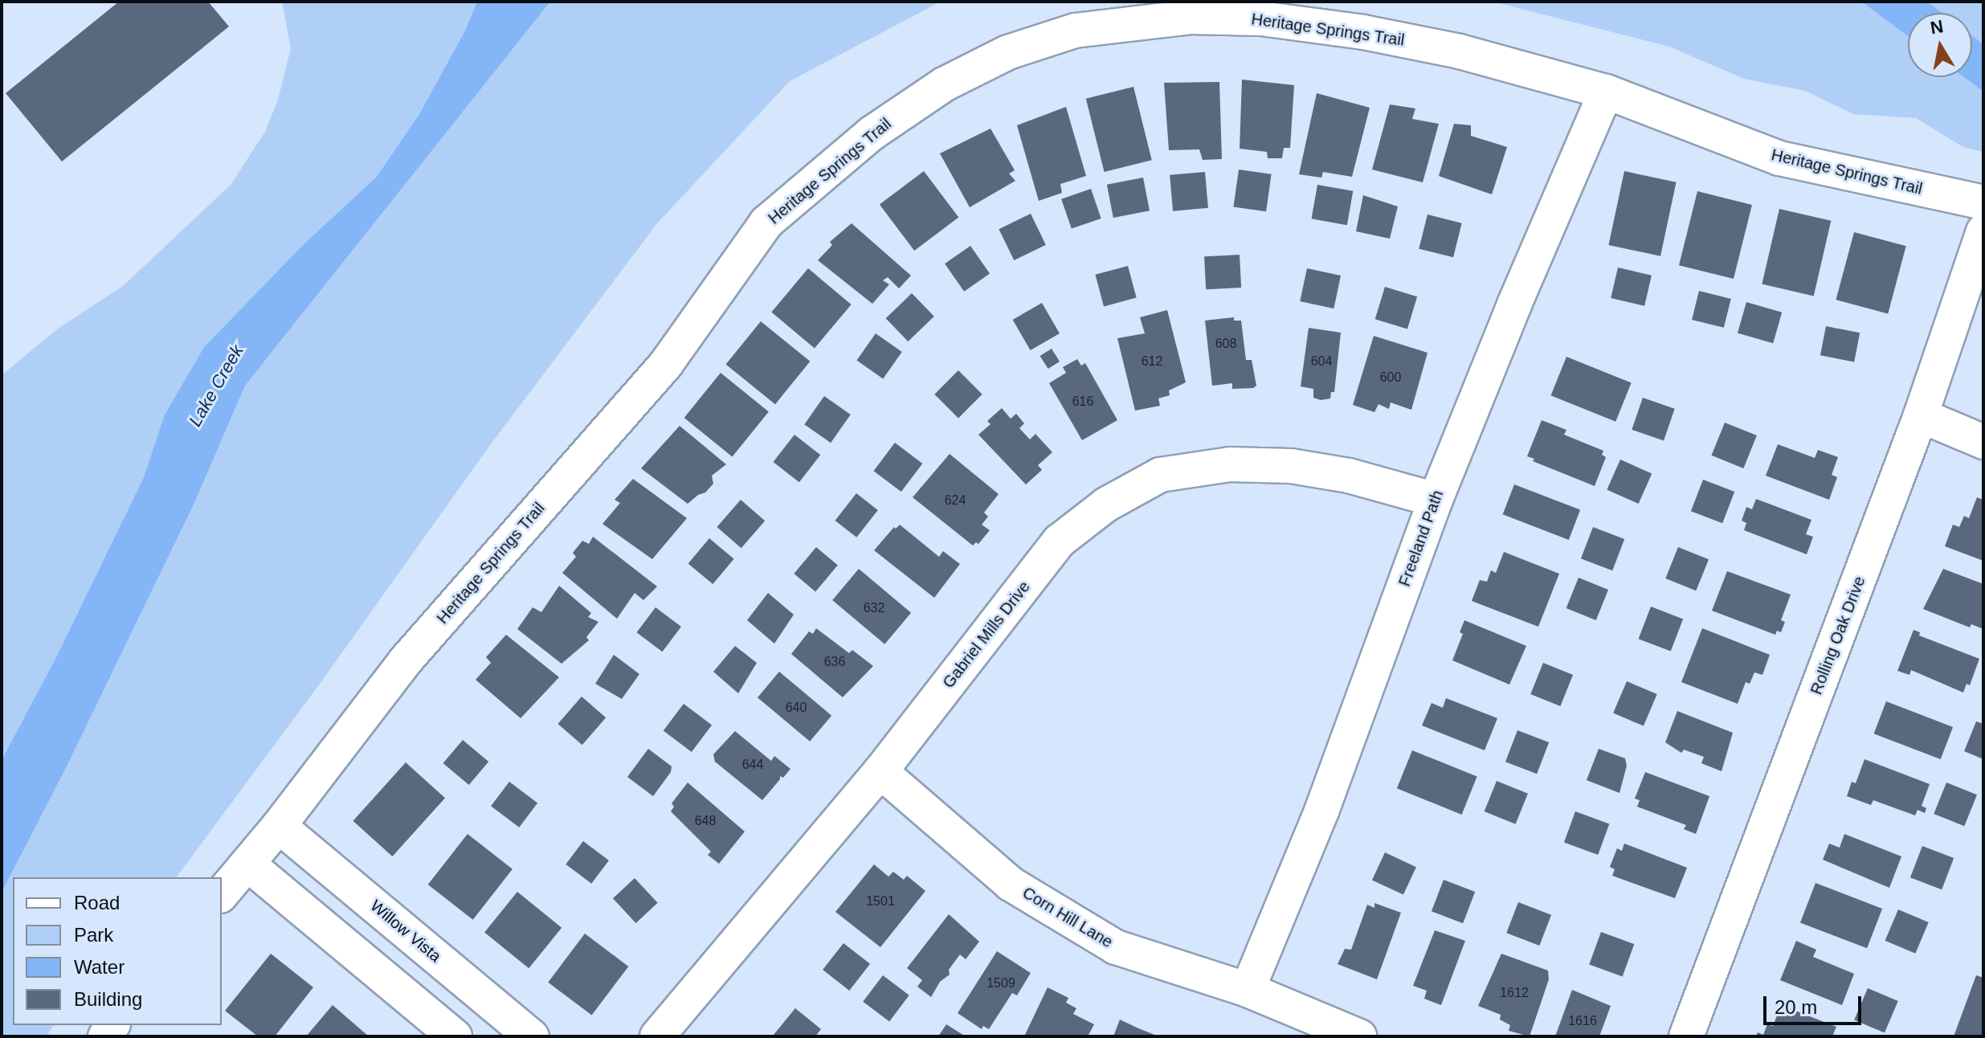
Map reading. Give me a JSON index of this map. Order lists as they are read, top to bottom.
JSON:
{
  "streets": {
    "street": [
      "Heritage Springs Trail",
      "Freeland Path",
      "Gabriel Mills Drive",
      "Rolling Oak Drive",
      "Corn Hill Lane",
      "Willow Vista"
    ]
  },
  "crossings": [
    ["Heritage Springs Trail", "Freeland Path"],
    ["Heritage Springs Trail", "Willow Vista"],
    ["Freeland Path", "Gabriel Mills Drive"],
    ["Freeland Path", "Corn Hill Lane"],
    ["Gabriel Mills Drive", "Corn Hill Lane"]
  ],
  "water": ["Lake Creek"],
  "house_numbers": [
    "608",
    "612",
    "604",
    "600",
    "616",
    "624",
    "632",
    "636",
    "640",
    "644",
    "648",
    "1501",
    "1509",
    "1612",
    "1616"
  ],
  "legend": [
    "Road",
    "Park",
    "Water",
    "Building"
  ],
  "scale_bar": "20 m",
  "north": "top"
}
